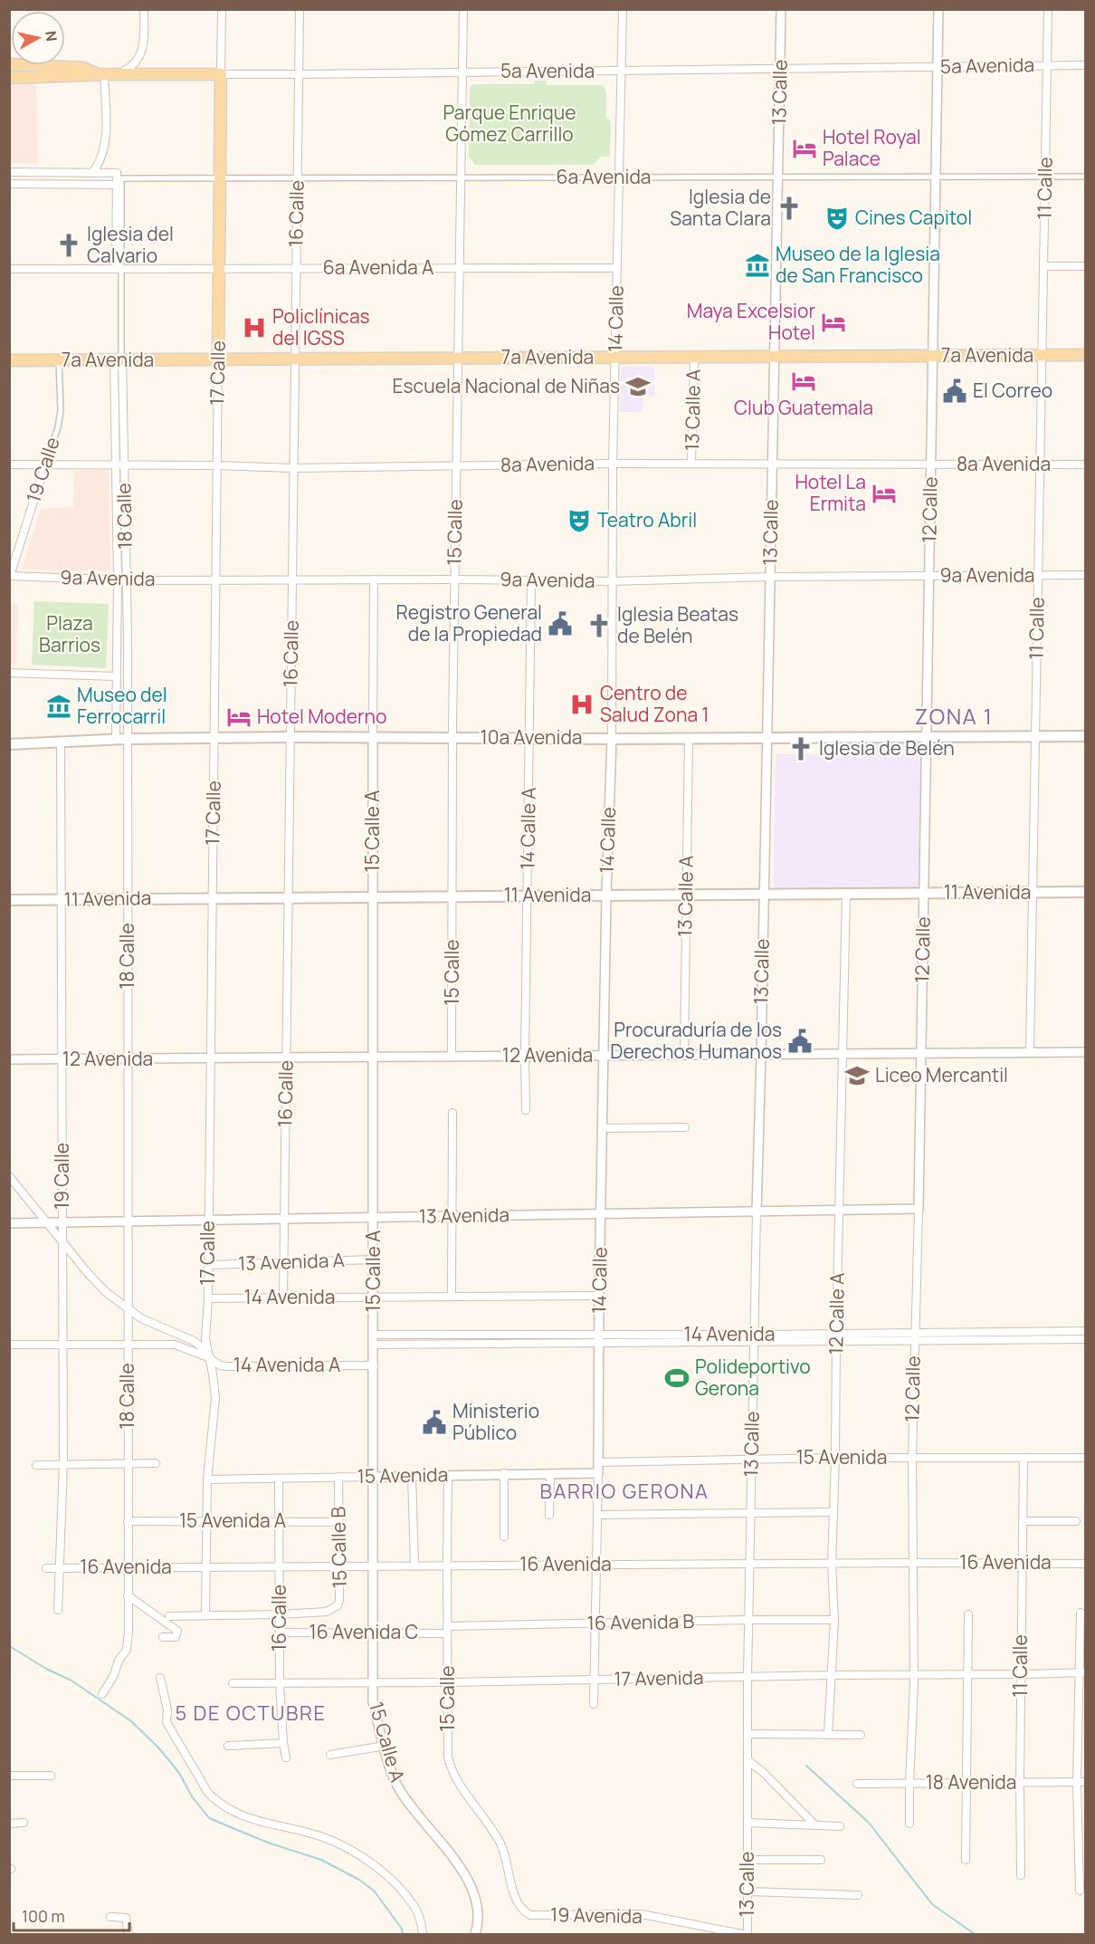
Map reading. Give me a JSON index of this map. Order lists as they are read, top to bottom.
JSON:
{
  "streets": {
    "main road": [
      "5a Avenida",
      "7a Avenida",
      "17 Calle",
      "10a Avenida",
      "11 Avenida"
    ],
    "street": [
      "13 Calle",
      "6a Avenida",
      "11 Calle",
      "16 Calle",
      "6a Avenida A",
      "14 Calle",
      "13 Calle A",
      "8a Avenida",
      "19 Calle",
      "12 Calle",
      "18 Calle",
      "15 Calle",
      "9a Avenida",
      "14 Calle A",
      "15 Calle A",
      "12 Avenida",
      "13 Avenida",
      "13 Avenida A",
      "14 Avenida",
      "12 Calle A",
      "14 Avenida A",
      "15 Avenida",
      "15 Avenida A",
      "15 Calle B",
      "16 Avenida",
      "16 Avenida B",
      "16 Avenida C",
      "17 Avenida",
      "18 Avenida",
      "19 Avenida"
    ]
  },
  "crossings": [
    ["5a Avenida", "13 Calle"],
    ["5a Avenida", "11 Calle"],
    ["5a Avenida", "16 Calle"],
    ["5a Avenida", "14 Calle"],
    ["5a Avenida", "17 Calle"],
    ["5a Avenida", "12 Calle"],
    ["5a Avenida", "15 Calle"],
    ["13 Calle", "6a Avenida"],
    ["13 Calle", "7a Avenida"],
    ["13 Calle", "8a Avenida"],
    ["13 Calle", "9a Avenida"],
    ["13 Calle", "10a Avenida"],
    ["13 Calle", "11 Avenida"],
    ["13 Calle", "12 Avenida"],
    ["13 Calle", "13 Avenida"],
    ["13 Calle", "14 Avenida"],
    ["13 Calle", "15 Avenida"],
    ["13 Calle", "16 Avenida"],
    ["13 Calle", "16 Avenida B"],
    ["13 Calle", "17 Avenida"],
    ["6a Avenida", "11 Calle"],
    ["6a Avenida", "16 Calle"],
    ["6a Avenida", "14 Calle"],
    ["6a Avenida", "17 Calle"],
    ["6a Avenida", "12 Calle"],
    ["6a Avenida", "18 Calle"],
    ["6a Avenida", "15 Calle"],
    ["11 Calle", "7a Avenida"],
    ["11 Calle", "8a Avenida"],
    ["11 Calle", "9a Avenida"],
    ["11 Calle", "10a Avenida"],
    ["11 Calle", "11 Avenida"],
    ["11 Calle", "12 Avenida"],
    ["11 Calle", "15 Avenida"],
    ["11 Calle", "16 Avenida"],
    ["11 Calle", "17 Avenida"],
    ["11 Calle", "18 Avenida"],
    ["16 Calle", "6a Avenida A"],
    ["16 Calle", "7a Avenida"],
    ["16 Calle", "8a Avenida"],
    ["16 Calle", "9a Avenida"],
    ["16 Calle", "10a Avenida"],
    ["16 Calle", "11 Avenida"],
    ["16 Calle", "12 Avenida"],
    ["16 Calle", "13 Avenida"],
    ["16 Calle", "13 Avenida A"],
    ["16 Calle", "14 Avenida"],
    ["16 Calle", "15 Avenida"],
    ["16 Calle", "15 Avenida A"],
    ["16 Calle", "15 Calle B"],
    ["16 Calle", "16 Avenida"],
    ["16 Calle", "16 Avenida C"],
    ["16 Calle", "17 Avenida"],
    ["6a Avenida A", "14 Calle"],
    ["6a Avenida A", "17 Calle"],
    ["6a Avenida A", "18 Calle"],
    ["6a Avenida A", "15 Calle"],
    ["14 Calle", "7a Avenida"],
    ["14 Calle", "8a Avenida"],
    ["14 Calle", "9a Avenida"],
    ["14 Calle", "10a Avenida"],
    ["14 Calle", "11 Avenida"],
    ["14 Calle", "12 Avenida"],
    ["14 Calle", "13 Avenida"],
    ["14 Calle", "14 Avenida"],
    ["14 Calle", "15 Avenida"],
    ["14 Calle", "16 Avenida"],
    ["14 Calle", "16 Avenida B"],
    ["14 Calle", "17 Avenida"],
    ["7a Avenida", "17 Calle"],
    ["7a Avenida", "13 Calle A"],
    ["7a Avenida", "19 Calle"],
    ["7a Avenida", "12 Calle"],
    ["7a Avenida", "18 Calle"],
    ["7a Avenida", "15 Calle"],
    ["17 Calle", "8a Avenida"],
    ["17 Calle", "9a Avenida"],
    ["17 Calle", "10a Avenida"],
    ["17 Calle", "11 Avenida"],
    ["17 Calle", "12 Avenida"],
    ["17 Calle", "13 Avenida"],
    ["17 Calle", "13 Avenida A"],
    ["17 Calle", "14 Avenida"],
    ["17 Calle", "14 Avenida A"],
    ["17 Calle", "15 Avenida"],
    ["17 Calle", "15 Avenida A"],
    ["17 Calle", "16 Avenida"],
    ["13 Calle A", "8a Avenida"],
    ["13 Calle A", "10a Avenida"],
    ["13 Calle A", "11 Avenida"],
    ["13 Calle A", "12 Avenida"],
    ["8a Avenida", "19 Calle"],
    ["8a Avenida", "12 Calle"],
    ["8a Avenida", "18 Calle"],
    ["8a Avenida", "15 Calle"],
    ["19 Calle", "9a Avenida"],
    ["19 Calle", "10a Avenida"],
    ["19 Calle", "11 Avenida"],
    ["19 Calle", "12 Avenida"],
    ["19 Calle", "13 Avenida"],
    ["19 Calle", "14 Avenida A"],
    ["19 Calle", "16 Avenida"],
    ["12 Calle", "9a Avenida"],
    ["12 Calle", "10a Avenida"],
    ["12 Calle", "11 Avenida"],
    ["12 Calle", "12 Avenida"],
    ["12 Calle", "13 Avenida"],
    ["12 Calle", "14 Avenida"],
    ["12 Calle", "15 Avenida"],
    ["12 Calle", "16 Avenida"],
    ["12 Calle", "17 Avenida"],
    ["12 Calle", "18 Avenida"],
    ["18 Calle", "9a Avenida"],
    ["18 Calle", "10a Avenida"],
    ["18 Calle", "11 Avenida"],
    ["18 Calle", "12 Avenida"],
    ["18 Calle", "13 Avenida"],
    ["18 Calle", "14 Avenida A"],
    ["18 Calle", "15 Avenida A"],
    ["18 Calle", "16 Avenida"],
    ["15 Calle", "9a Avenida"],
    ["15 Calle", "10a Avenida"],
    ["15 Calle", "11 Avenida"],
    ["15 Calle", "12 Avenida"],
    ["15 Calle", "15 Avenida"],
    ["15 Calle", "16 Avenida"],
    ["15 Calle", "16 Avenida B"],
    ["15 Calle", "16 Avenida C"],
    ["15 Calle", "17 Avenida"],
    ["15 Calle", "19 Avenida"],
    ["9a Avenida", "14 Calle A"],
    ["9a Avenida", "15 Calle A"],
    ["10a Avenida", "14 Calle A"],
    ["10a Avenida", "15 Calle A"],
    ["14 Calle A", "11 Avenida"],
    ["14 Calle A", "12 Avenida"],
    ["15 Calle A", "11 Avenida"],
    ["15 Calle A", "12 Avenida"],
    ["15 Calle A", "13 Avenida"],
    ["15 Calle A", "13 Avenida A"],
    ["15 Calle A", "14 Avenida"],
    ["15 Calle A", "14 Avenida A"],
    ["15 Calle A", "15 Avenida"],
    ["15 Calle A", "16 Avenida"],
    ["15 Calle A", "16 Avenida C"],
    ["15 Calle A", "17 Avenida"],
    ["11 Avenida", "12 Calle A"],
    ["12 Avenida", "12 Calle A"],
    ["13 Avenida", "12 Calle A"],
    ["14 Avenida", "12 Calle A"],
    ["12 Calle A", "15 Avenida"],
    ["12 Calle A", "16 Avenida"],
    ["12 Calle A", "16 Avenida B"],
    ["12 Calle A", "17 Avenida"],
    ["15 Avenida", "15 Calle B"],
    ["15 Avenida A", "15 Calle B"],
    ["15 Calle B", "16 Avenida"],
    ["16 Avenida B", "16 Avenida C"]
  ],
  "districts": ["ZONA 1", "BARRIO GERONA", "5 DE OCTUBRE"],
  "parks": ["Parque Enrique Gómez Carrillo", "Plaza Barrios"],
  "places": {
    "hotel": [
      "Hotel Royal Palace",
      "Maya Excelsior Hotel",
      "Club Guatemala",
      "Hotel La Ermita",
      "Hotel Moderno"
    ],
    "church": [
      "Iglesia de Santa Clara",
      "Iglesia del Calvario",
      "Iglesia Beatas de Belén",
      "Iglesia de Belén"
    ],
    "theatre": ["Cines Capitol", "Teatro Abril"],
    "museum": ["Museo de la Iglesia de San Francisco", "Museo del Ferrocarril"],
    "hospital": ["Policlínicas del IGSS", "Centro de Salud Zona 1"],
    "school or university": ["Escuela Nacional de Niñas", "Liceo Mercantil"],
    "public building": [
      "El Correo",
      "Registro General de la Propiedad",
      "Procuraduría de los Derechos Humanos",
      "Ministerio Público"
    ],
    "sports": ["Polideportivo Gerona"]
  },
  "scale_bar": "100 m",
  "north": "right"
}
